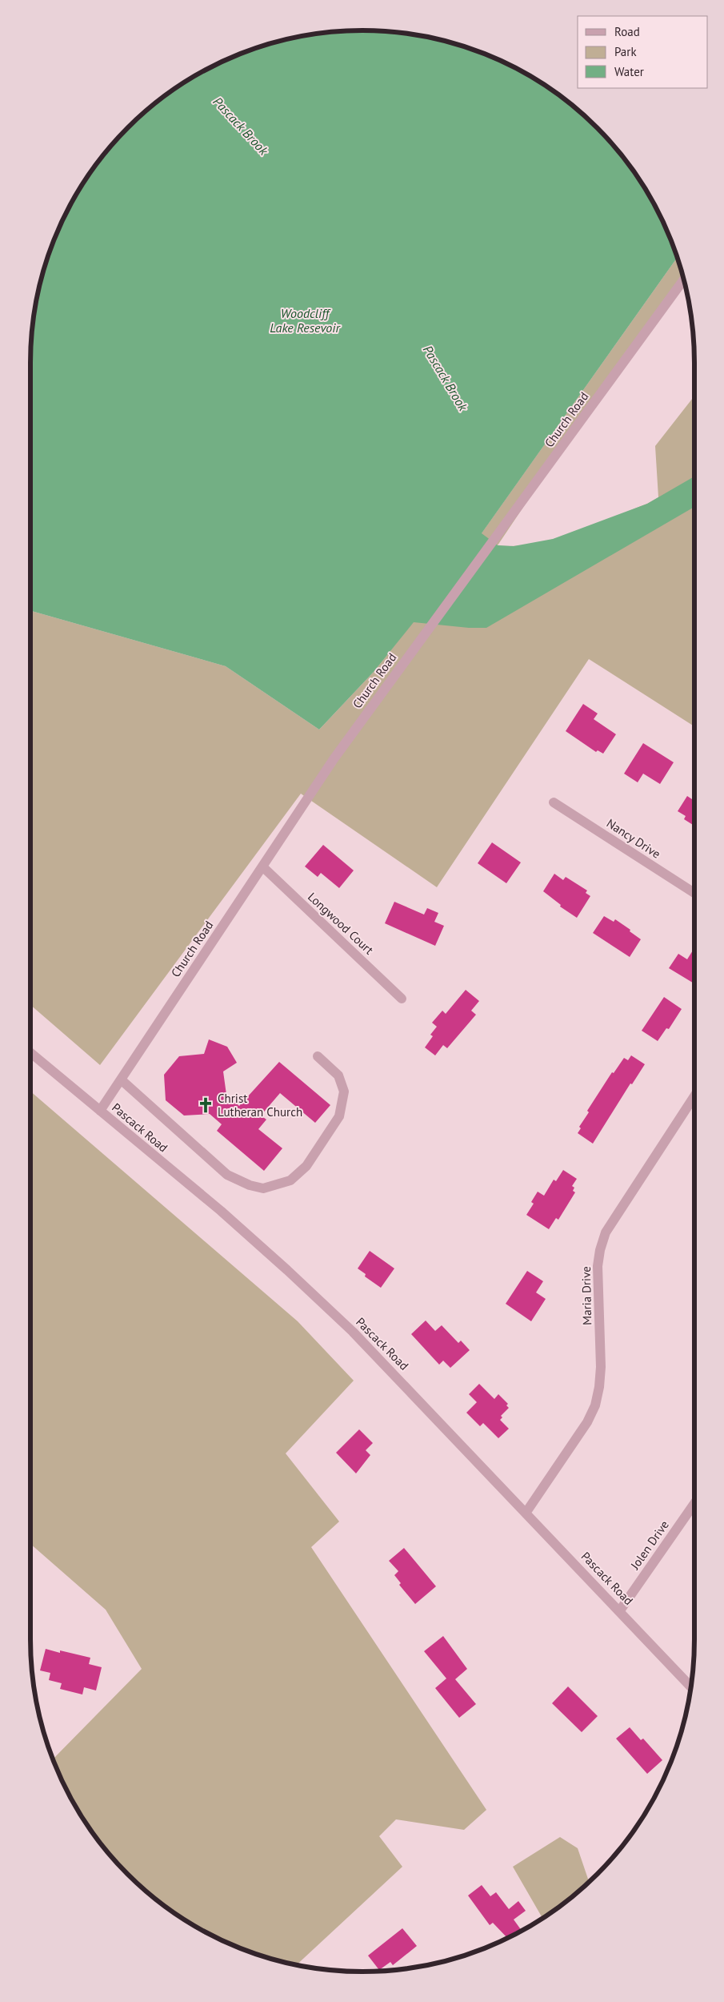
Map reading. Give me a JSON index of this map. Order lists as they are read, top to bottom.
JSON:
{
  "streets": {
    "street": [
      "Church Road",
      "Nancy Drive",
      "Longwood Court",
      "Pascack Road",
      "Maria Drive",
      "Jolen Drive"
    ]
  },
  "crossings": [
    ["Church Road", "Longwood Court"],
    ["Church Road", "Pascack Road"],
    ["Pascack Road", "Maria Drive"],
    ["Pascack Road", "Jolen Drive"]
  ],
  "water": ["Pascack Brook", "Woodcliff Lake Resevoir"],
  "places": {
    "church": ["Christ Lutheran Church"]
  },
  "legend": ["Road", "Park", "Water"]
}
